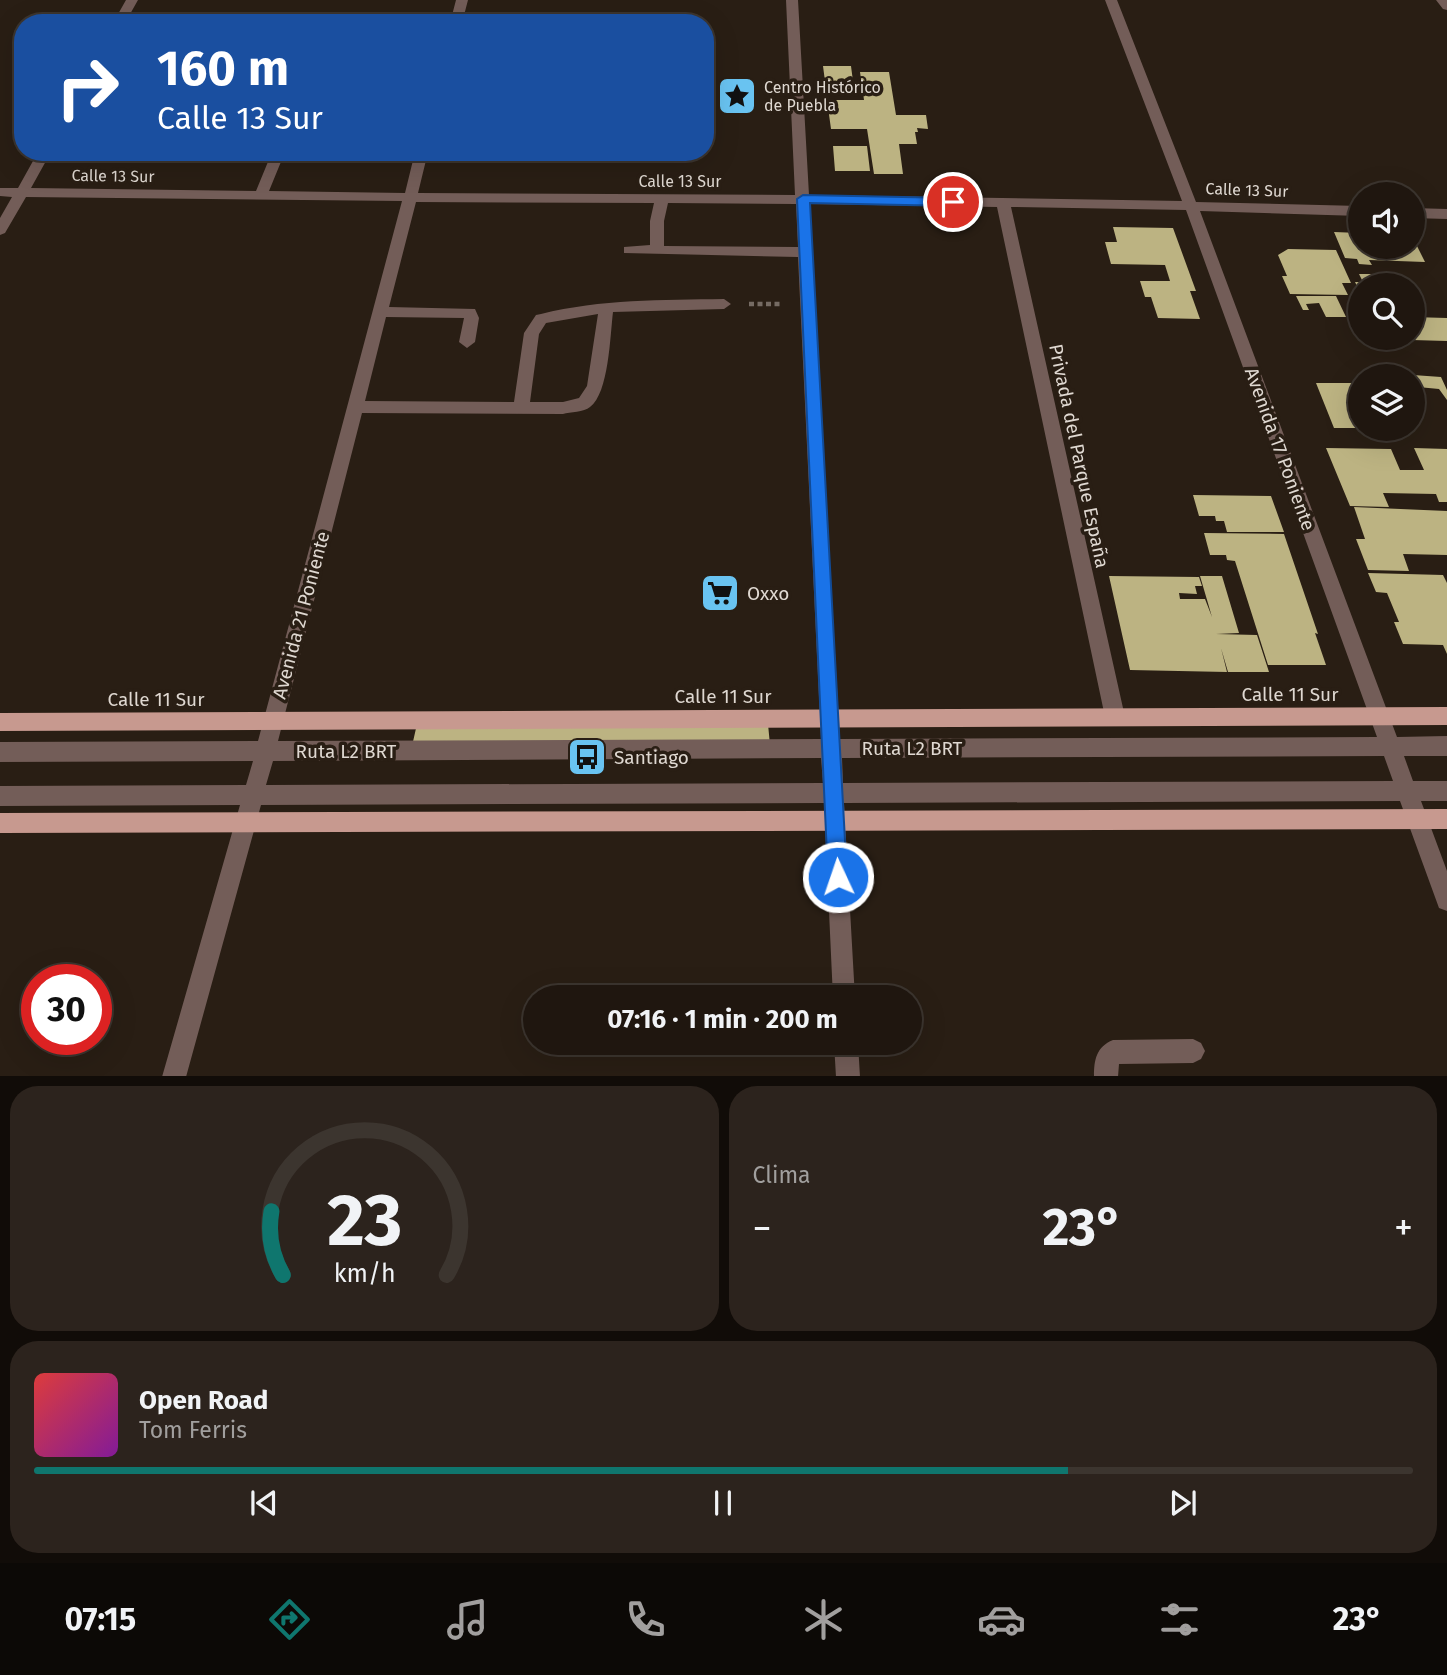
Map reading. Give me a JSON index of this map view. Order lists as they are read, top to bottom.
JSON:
{
  "streets": {
    "main road": ["Calle 11 Sur"],
    "street": [
      "Calle 13 Sur",
      "Avenida 17 Poniente",
      "Privada del Parque España",
      "Avenida 21 Poniente",
      "Ruta L2 BRT"
    ]
  },
  "crossings": [
    ["Calle 13 Sur", "Avenida 17 Poniente"],
    ["Calle 13 Sur", "Privada del Parque España"],
    ["Calle 13 Sur", "Avenida 21 Poniente"],
    ["Avenida 17 Poniente", "Calle 11 Sur"],
    ["Avenida 17 Poniente", "Ruta L2 BRT"],
    ["Privada del Parque España", "Calle 11 Sur"],
    ["Avenida 21 Poniente", "Calle 11 Sur"],
    ["Avenida 21 Poniente", "Ruta L2 BRT"]
  ],
  "places": {
    "place": ["Centro Histórico de Puebla"],
    "supermarket": ["Oxxo"],
    "bus stop": ["Santiago"]
  },
  "page": {
    "turn": ["160 m", "Calle 13 Sur"],
    "limit": "30",
    "trip": "07:16 · 1 min · 200 m",
    "tile": "Clima",
    "heat": ["−", "23°", "+"],
    "song": ["Open Road", "Tom Ferris"],
    "tabs": ["07:15", "23°"],
    "gauge": ["23", "km/h"]
  }
}
